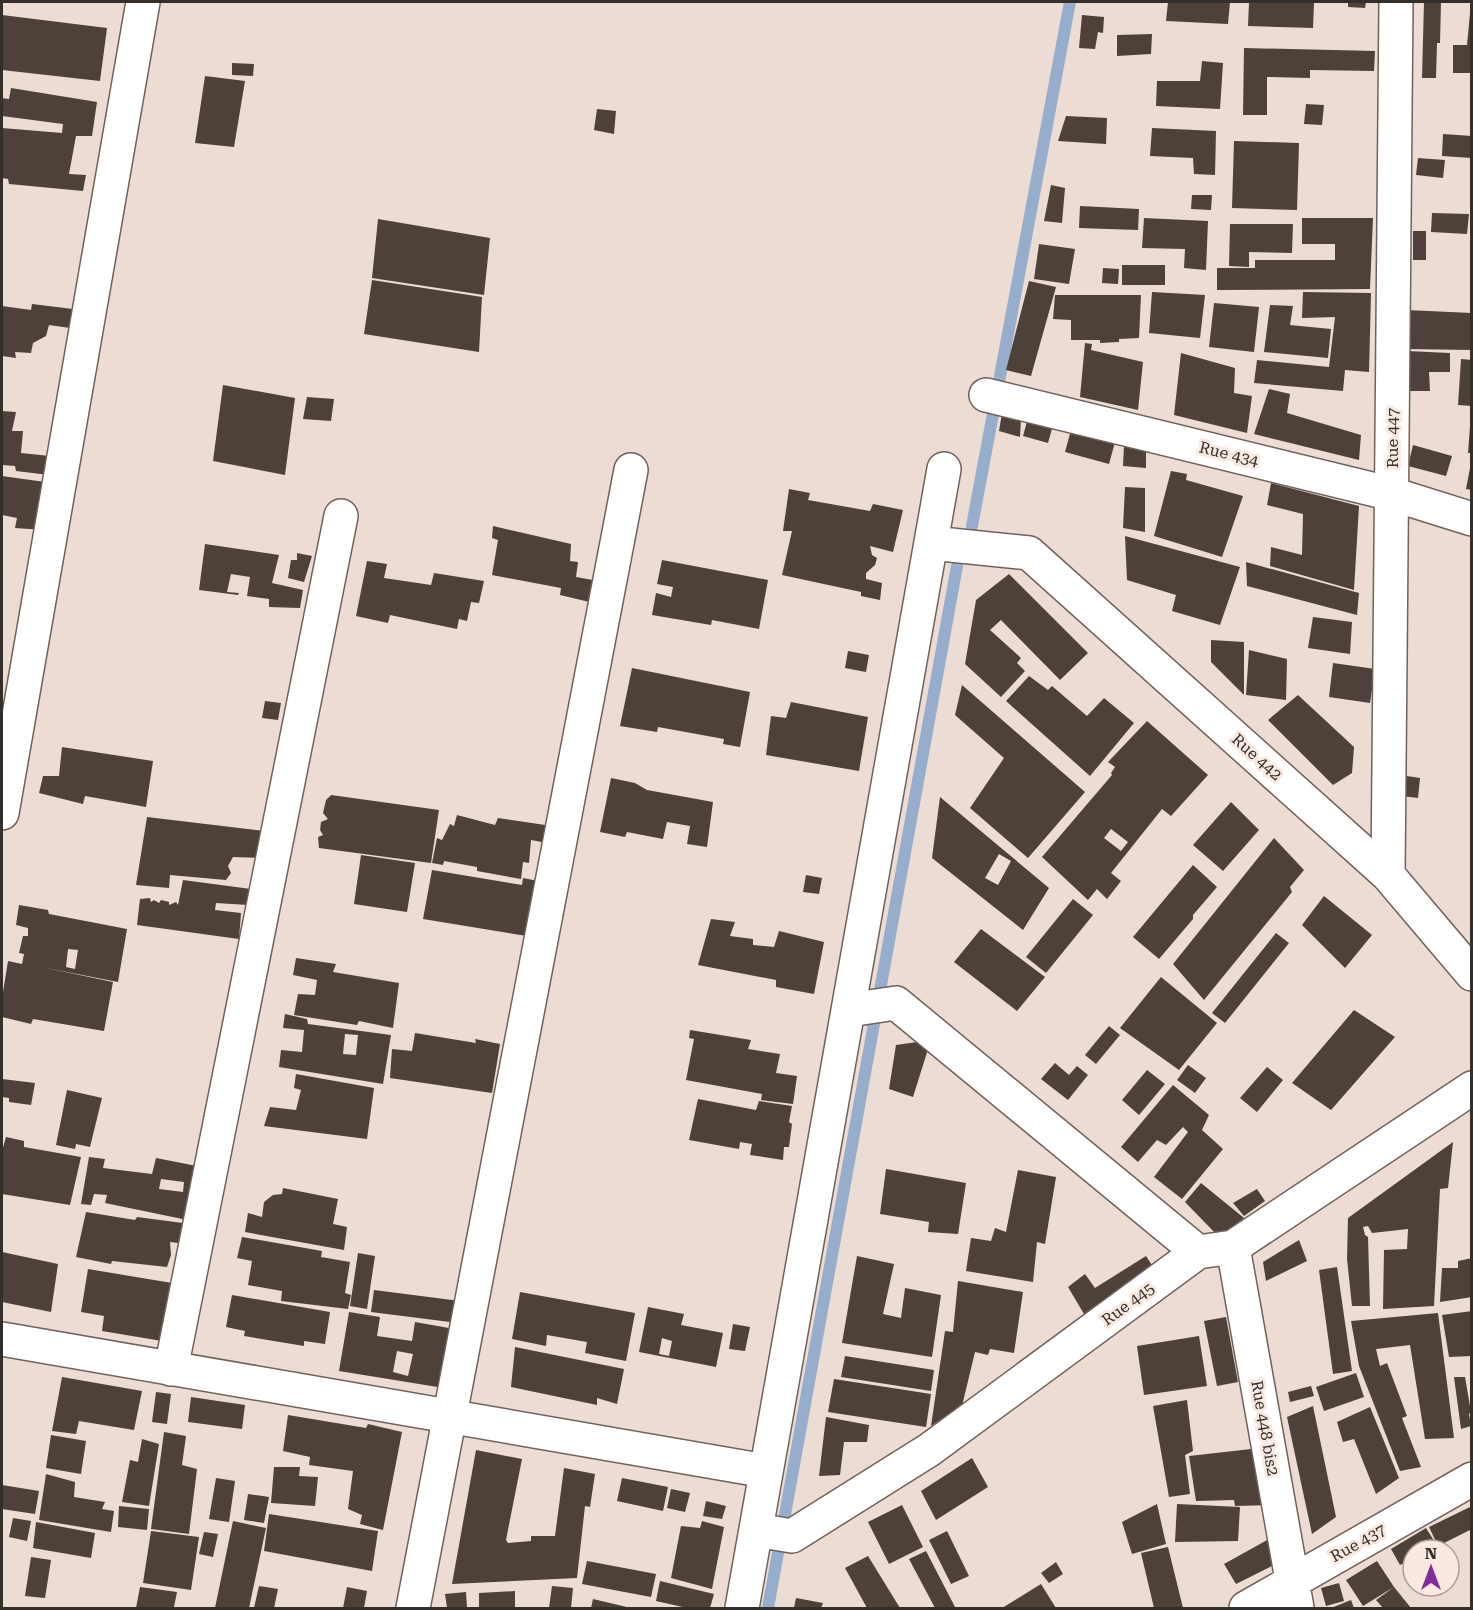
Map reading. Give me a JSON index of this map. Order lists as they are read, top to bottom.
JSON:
{
  "streets": {
    "street": [
      "Rue 447",
      "Rue 434",
      "Rue 442",
      "Rue 445",
      "Rue 448 bis2",
      "Rue 437"
    ]
  },
  "crossings": [
    ["Rue 447", "Rue 434"],
    ["Rue 447", "Rue 442"],
    ["Rue 445", "Rue 448 bis2"],
    ["Rue 448 bis2", "Rue 437"]
  ],
  "north": "top"
}
